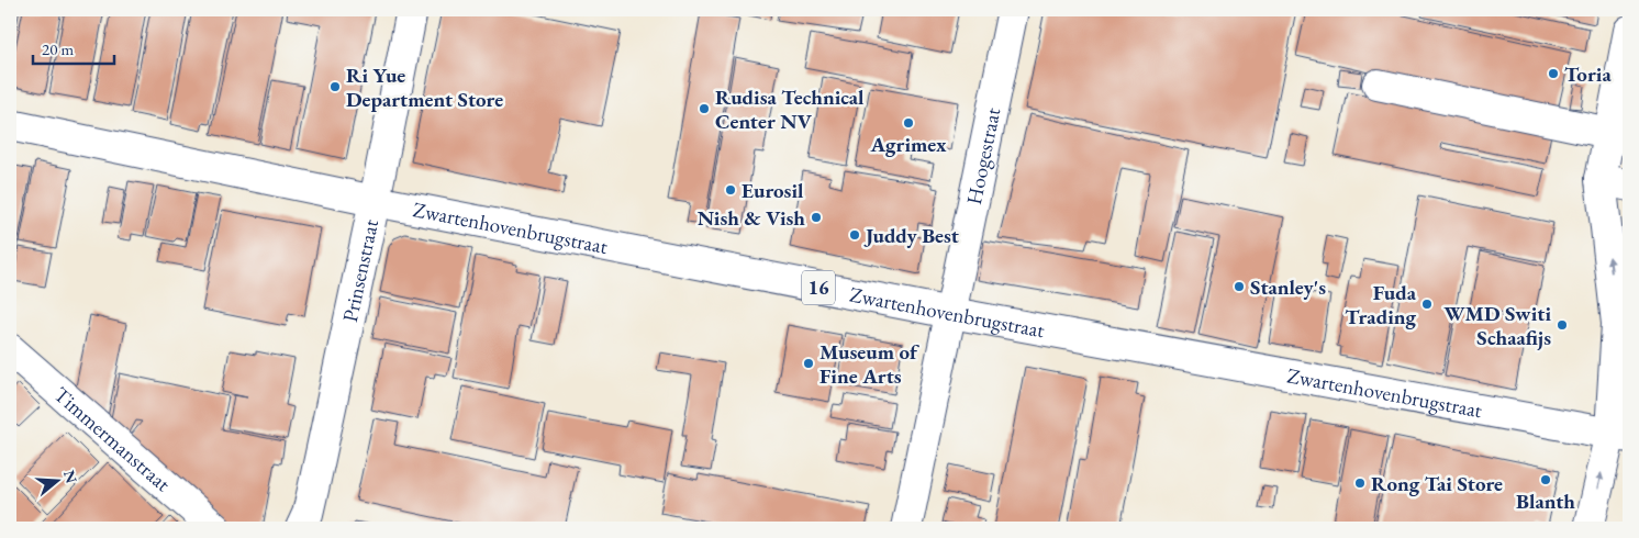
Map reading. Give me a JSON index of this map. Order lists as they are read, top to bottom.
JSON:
{
  "streets": {
    "street": [
      "Hoogestraat",
      "Zwartenhovenbrugstraat",
      "Prinsenstraat",
      "16",
      "Timmermanstraat"
    ]
  },
  "crossings": [
    ["Hoogestraat", "Zwartenhovenbrugstraat"],
    ["Zwartenhovenbrugstraat", "Prinsenstraat"]
  ],
  "places": [
    "Toria",
    "Ri Yue Department Store",
    "Rudisa Technical Center NV",
    "Agrimex",
    "Eurosil",
    "Nish & Vish",
    "Juddy Best",
    "Stanley's",
    "Fuda Trading",
    "WMD Switi Schaafijs",
    "Museum of Fine Arts",
    "Blanth",
    "Rong Tai Store"
  ],
  "scale_bar": "20 m",
  "north": "right"
}
